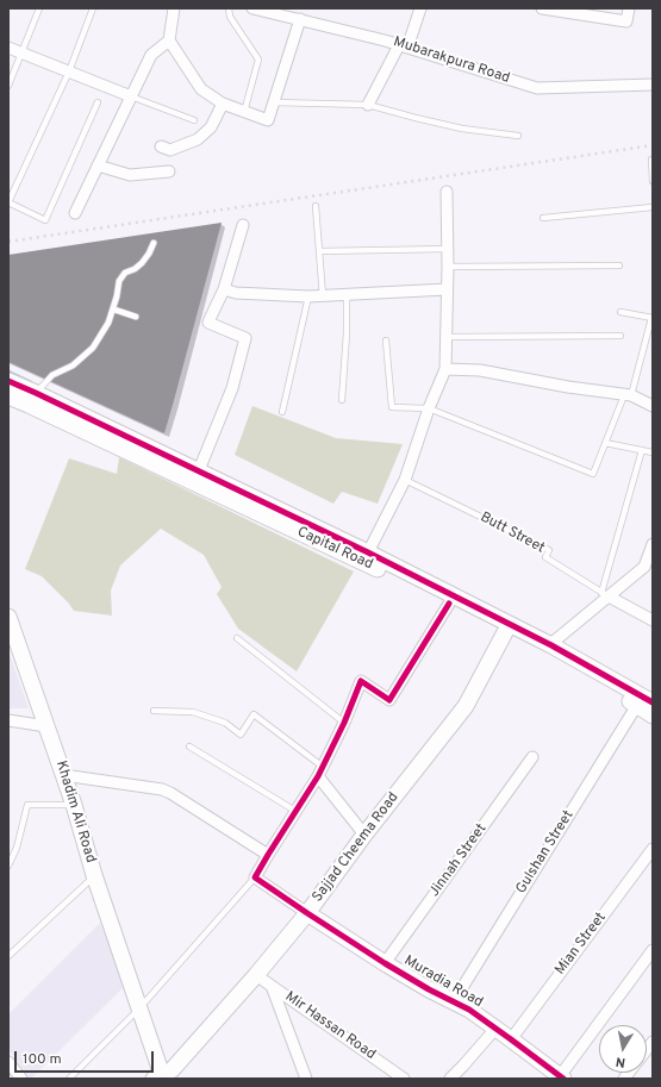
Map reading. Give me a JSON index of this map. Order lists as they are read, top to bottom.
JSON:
{
  "streets": {
    "street": [
      "Mubarakpura Road",
      "Capital Road",
      "Khadim Ali Road",
      "Sajjad Cheema Road",
      "Gulshan Street",
      "Jinnah Street",
      "Mian Street",
      "Muradia Road",
      "Mir Hassan Road"
    ],
    "lane": ["Butt Street"]
  },
  "crossings": [
    ["Capital Road", "Sajjad Cheema Road"],
    ["Capital Road", "Gulshan Street"],
    ["Khadim Ali Road", "Sajjad Cheema Road"],
    ["Sajjad Cheema Road", "Muradia Road"],
    ["Sajjad Cheema Road", "Mir Hassan Road"],
    ["Gulshan Street", "Muradia Road"],
    ["Jinnah Street", "Muradia Road"],
    ["Mian Street", "Muradia Road"]
  ],
  "scale_bar": "100 m",
  "north": "bottom"
}
